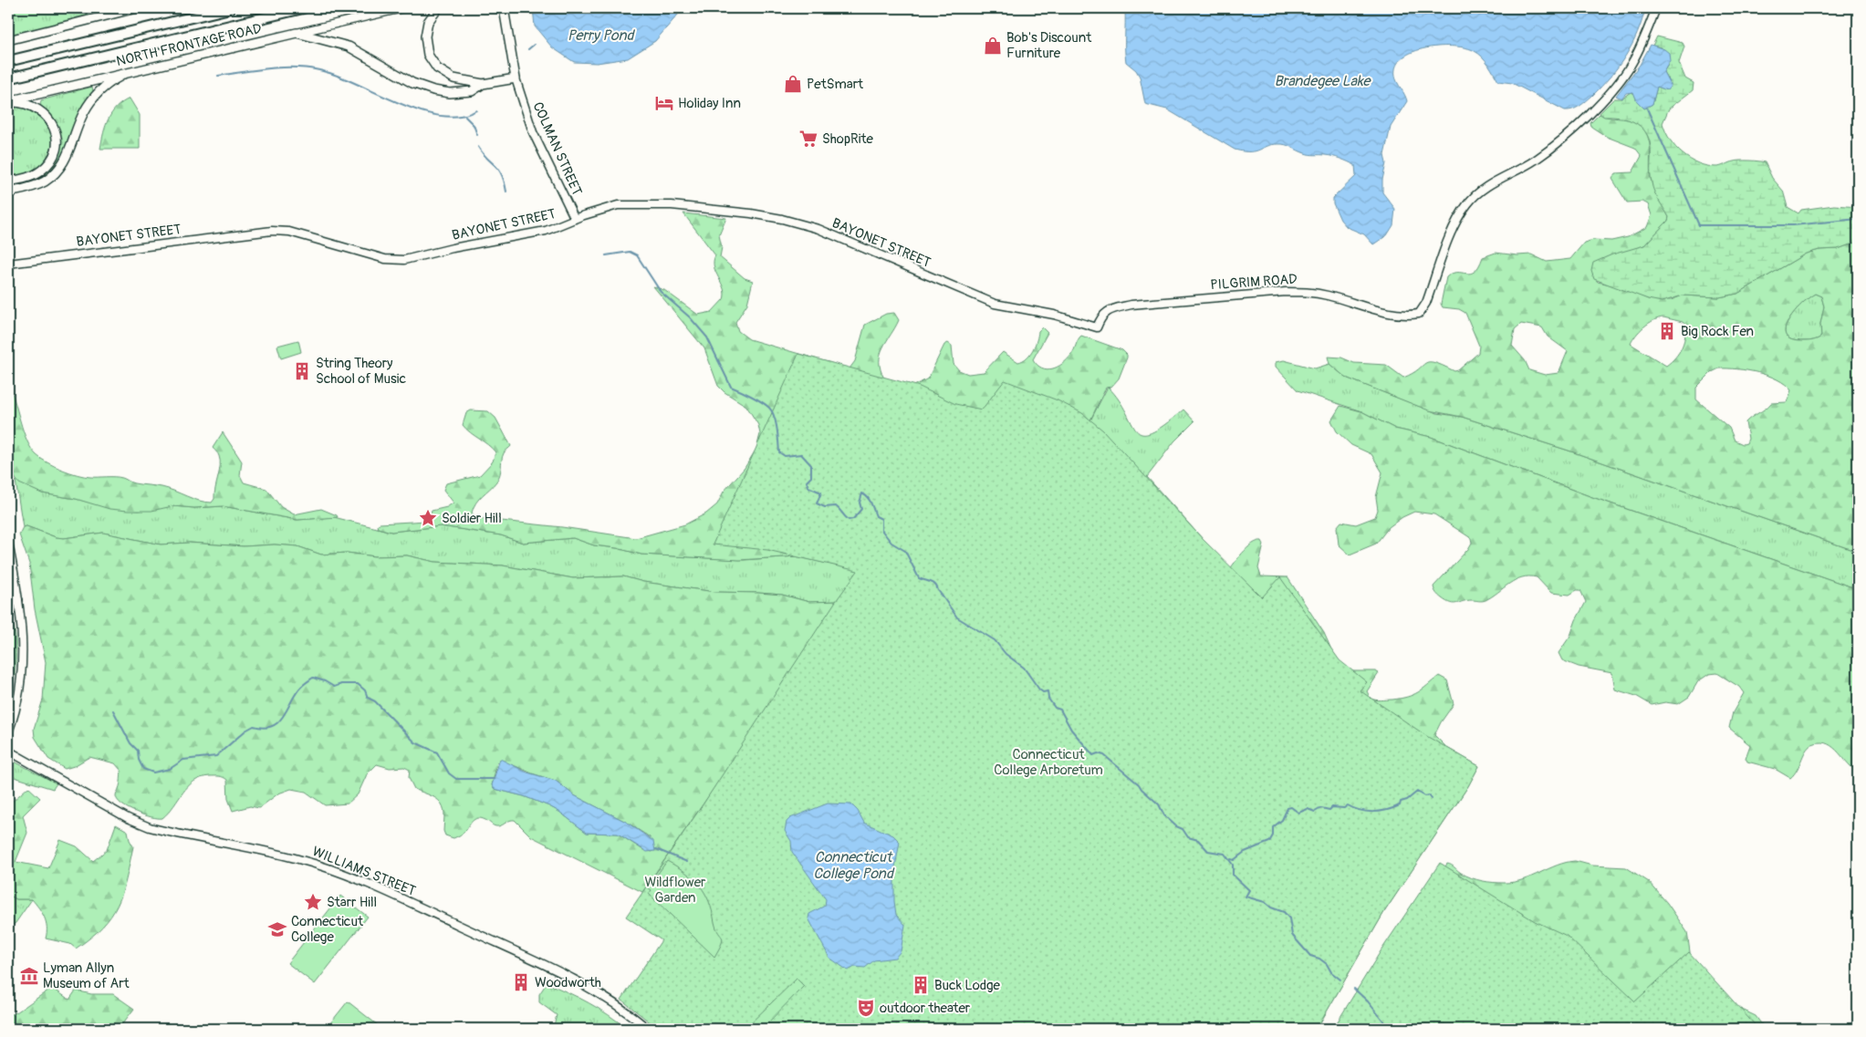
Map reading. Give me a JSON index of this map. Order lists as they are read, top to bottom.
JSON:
{
  "streets": {
    "main road": ["NORTH FRONTAGE ROAD", "COLMAN STREET"],
    "street": ["BAYONET STREET", "PILGRIM ROAD", "WILLIAMS STREET"]
  },
  "crossings": [
    ["COLMAN STREET", "BAYONET STREET"],
    ["BAYONET STREET", "PILGRIM ROAD"]
  ],
  "water": ["Perry Pond", "Brandegee Lake", "Connecticut College Pond"],
  "parks": ["Connecticut College Arboretum", "Wildflower Garden"],
  "places": {
    "shop": ["Bob's Discount Furniture", "PetSmart"],
    "hotel": ["Holiday Inn"],
    "supermarket": ["ShopRite"],
    "building": [
      "Big Rock Fen",
      "String Theory School of Music",
      "Woodworth",
      "Buck Lodge"
    ],
    "place": ["Soldier Hill", "Starr Hill"],
    "school or university": ["Connecticut College"],
    "museum": ["Lyman Allyn Museum of Art"],
    "theatre": ["outdoor theater"]
  }
}
